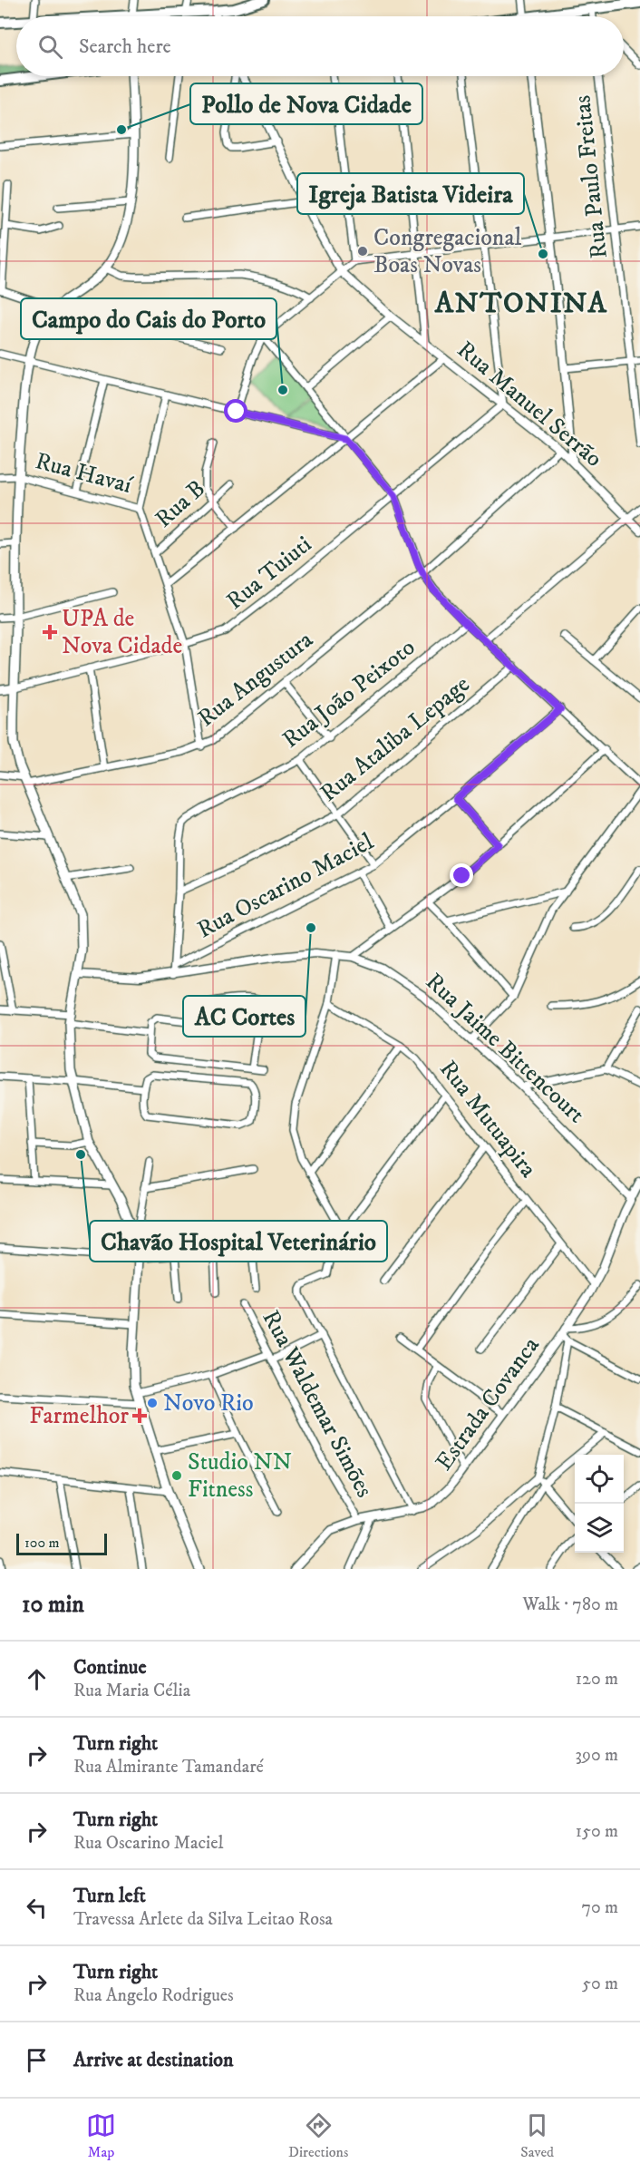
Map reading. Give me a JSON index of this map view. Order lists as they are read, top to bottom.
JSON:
{
  "streets": {
    "street": [
      "Rua Paulo Freitas",
      "Rua Manuel Serrão",
      "Rua Havaí",
      "Rua B",
      "Rua Tuiuti",
      "Rua Angustura",
      "Rua João Peixoto",
      "Rua Ataliba Lepage",
      "Rua Oscarino Maciel",
      "Rua Jaime Bittencourt",
      "Rua Mutuapira",
      "Rua Waldemar Simões",
      "Estrada Covanca"
    ]
  },
  "crossings": [
    ["Rua Manuel Serrão", "Rua Tuiuti"],
    ["Rua Manuel Serrão", "Rua Angustura"],
    ["Rua João Peixoto", "Rua Ataliba Lepage"],
    ["Rua João Peixoto", "Rua Oscarino Maciel"],
    ["Rua João Peixoto", "Rua Jaime Bittencourt"],
    ["Rua Oscarino Maciel", "Rua Jaime Bittencourt"],
    ["Rua Jaime Bittencourt", "Estrada Covanca"],
    ["Rua Mutuapira", "Estrada Covanca"],
    ["Rua Waldemar Simões", "Estrada Covanca"]
  ],
  "districts": ["ANTONINA"],
  "places": {
    "other": [
      "Pollo de Nova Cidade",
      "Congregacional Boas Novas",
      "Igreja Batista Videira",
      "Campo do Cais do Porto",
      "AC Cortes",
      "Chavão Hospital Veterinário",
      "Novo Rio",
      "Studio NN Fitness"
    ],
    "health": ["UPA de Nova Cidade", "Farmelhor"]
  },
  "scale_bar": "100 m",
  "page": {
    "search": "Search here",
    "scale": "100 m",
    "heading": ["10 min", "Walk · 780 m"],
    "list": [
      ["Continue", "Rua Maria Célia", "120 m"],
      ["Turn right", "Rua Almirante Tamandaré", "390 m"],
      ["Turn right", "Rua Oscarino Maciel", "150 m"],
      ["Turn left", "Travessa Arlete da Silva Leitao Rosa", "70 m"],
      ["Turn right", "Rua Angelo Rodrigues", "50 m"],
      "Arrive at destination"
    ],
    "nav": ["Map", "Directions", "Saved"]
  }
}
